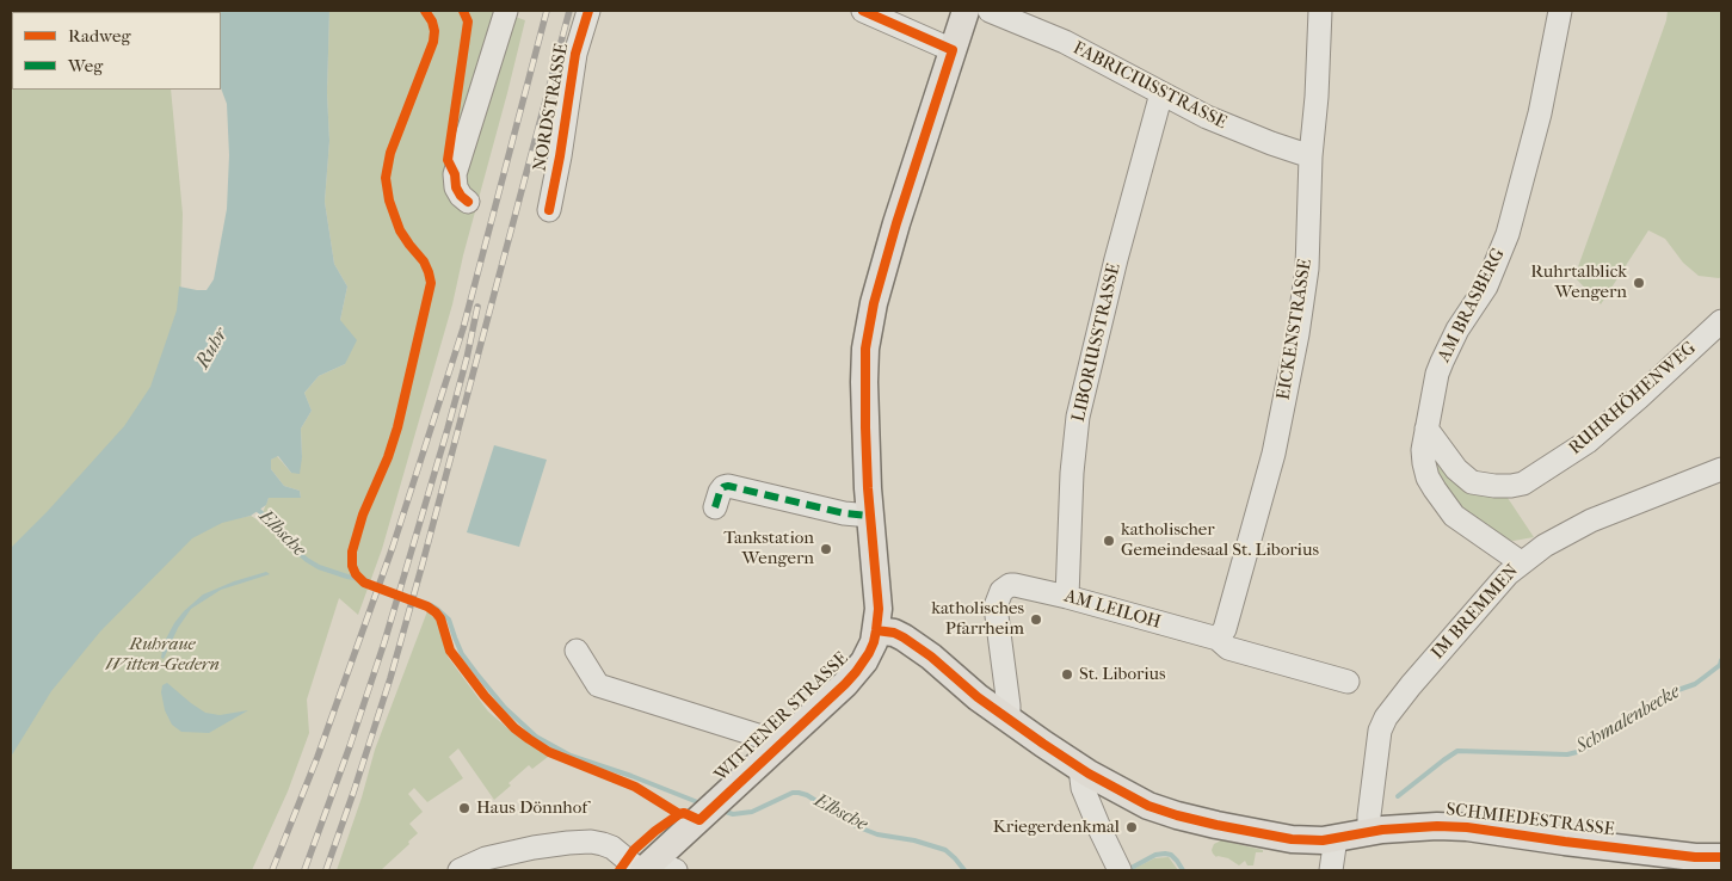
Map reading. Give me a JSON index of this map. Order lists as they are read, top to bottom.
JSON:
{
  "streets": {
    "main road": ["WITTENER STRASSE", "SCHMIEDESTRASSE"],
    "street": [
      "FABRICIUSSTRASSE",
      "NORDSTRASSE",
      "AM BRASBERG",
      "EICKENSTRASSE",
      "LIBORIUSSTRASSE",
      "RUHRHÖHENWEG",
      "AM LEILOH",
      "IM BREMMEN"
    ]
  },
  "crossings": [
    ["FABRICIUSSTRASSE", "EICKENSTRASSE"],
    ["FABRICIUSSTRASSE", "LIBORIUSSTRASSE"],
    ["AM BRASBERG", "RUHRHÖHENWEG"],
    ["AM BRASBERG", "IM BREMMEN"],
    ["EICKENSTRASSE", "AM LEILOH"],
    ["LIBORIUSSTRASSE", "AM LEILOH"],
    ["AM LEILOH", "SCHMIEDESTRASSE"],
    ["IM BREMMEN", "SCHMIEDESTRASSE"],
    ["WITTENER STRASSE", "SCHMIEDESTRASSE"]
  ],
  "water": ["Ruhr", "Elbsche", "Schmalenbecke"],
  "parks": ["Ruhraue Witten-Gedern"],
  "places": [
    "Ruhrtalblick Wengern",
    "katholischer Gemeindesaal St. Liborius",
    "Tankstation Wengern",
    "katholisches Pfarrheim",
    "St. Liborius",
    "Haus Dönnhof",
    "Kriegerdenkmal"
  ],
  "legend": ["Radweg", "Weg"]
}
